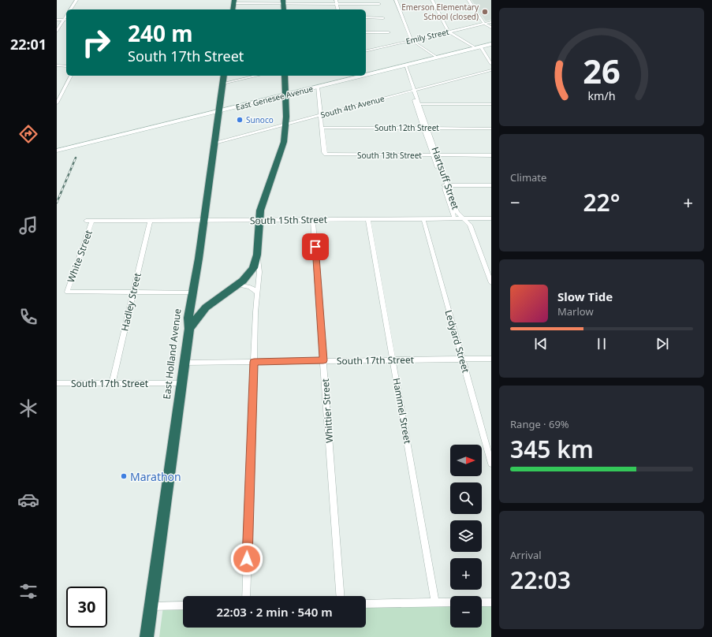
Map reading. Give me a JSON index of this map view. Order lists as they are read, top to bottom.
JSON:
{
  "streets": {
    "highway": ["East Holland Avenue"],
    "main road": ["East Genesee Avenue"],
    "street": [
      "Emily Street",
      "South 4th Avenue",
      "South 12th Street",
      "South 13th Street",
      "Hartsuff Street",
      "South 15th Street",
      "White Street",
      "Hadley Street",
      "Ledyard Street",
      "South 17th Street",
      "Whittier Street",
      "Hammel Street"
    ]
  },
  "crossings": [
    ["East Genesee Avenue", "Hartsuff Street"],
    ["East Genesee Avenue", "East Holland Avenue"],
    ["South 4th Avenue", "Hartsuff Street"],
    ["South 4th Avenue", "East Holland Avenue"],
    ["South 12th Street", "South 13th Street"],
    ["South 12th Street", "Hartsuff Street"],
    ["South 13th Street", "Hartsuff Street"],
    ["Hartsuff Street", "South 15th Street"],
    ["South 15th Street", "White Street"],
    ["South 15th Street", "Hadley Street"],
    ["South 15th Street", "Ledyard Street"],
    ["South 15th Street", "East Holland Avenue"],
    ["South 15th Street", "Whittier Street"],
    ["South 15th Street", "Hammel Street"],
    ["White Street", "Hadley Street"],
    ["Hadley Street", "South 17th Street"],
    ["Ledyard Street", "South 17th Street"],
    ["East Holland Avenue", "South 17th Street"],
    ["South 17th Street", "Whittier Street"],
    ["South 17th Street", "Hammel Street"]
  ],
  "places": ["Emerson Elementary School (closed)", "Sunoco", "Marathon"],
  "north": "right",
  "page": {
    "tabs": "22:01",
    "turn": ["240 m", "South 17th Street"],
    "tile": [
      "Climate",
      ["Range · 69%", "345 km"],
      ["Arrival", "22:03"]
    ],
    "heat": ["−", "22°", "+"],
    "song": ["Slow Tide", "Marlow"],
    "map_buttons": ["+", "−"],
    "limit": "30",
    "trip": "22:03 · 2 min · 540 m",
    "gauge": ["26", "km/h"]
  }
}
